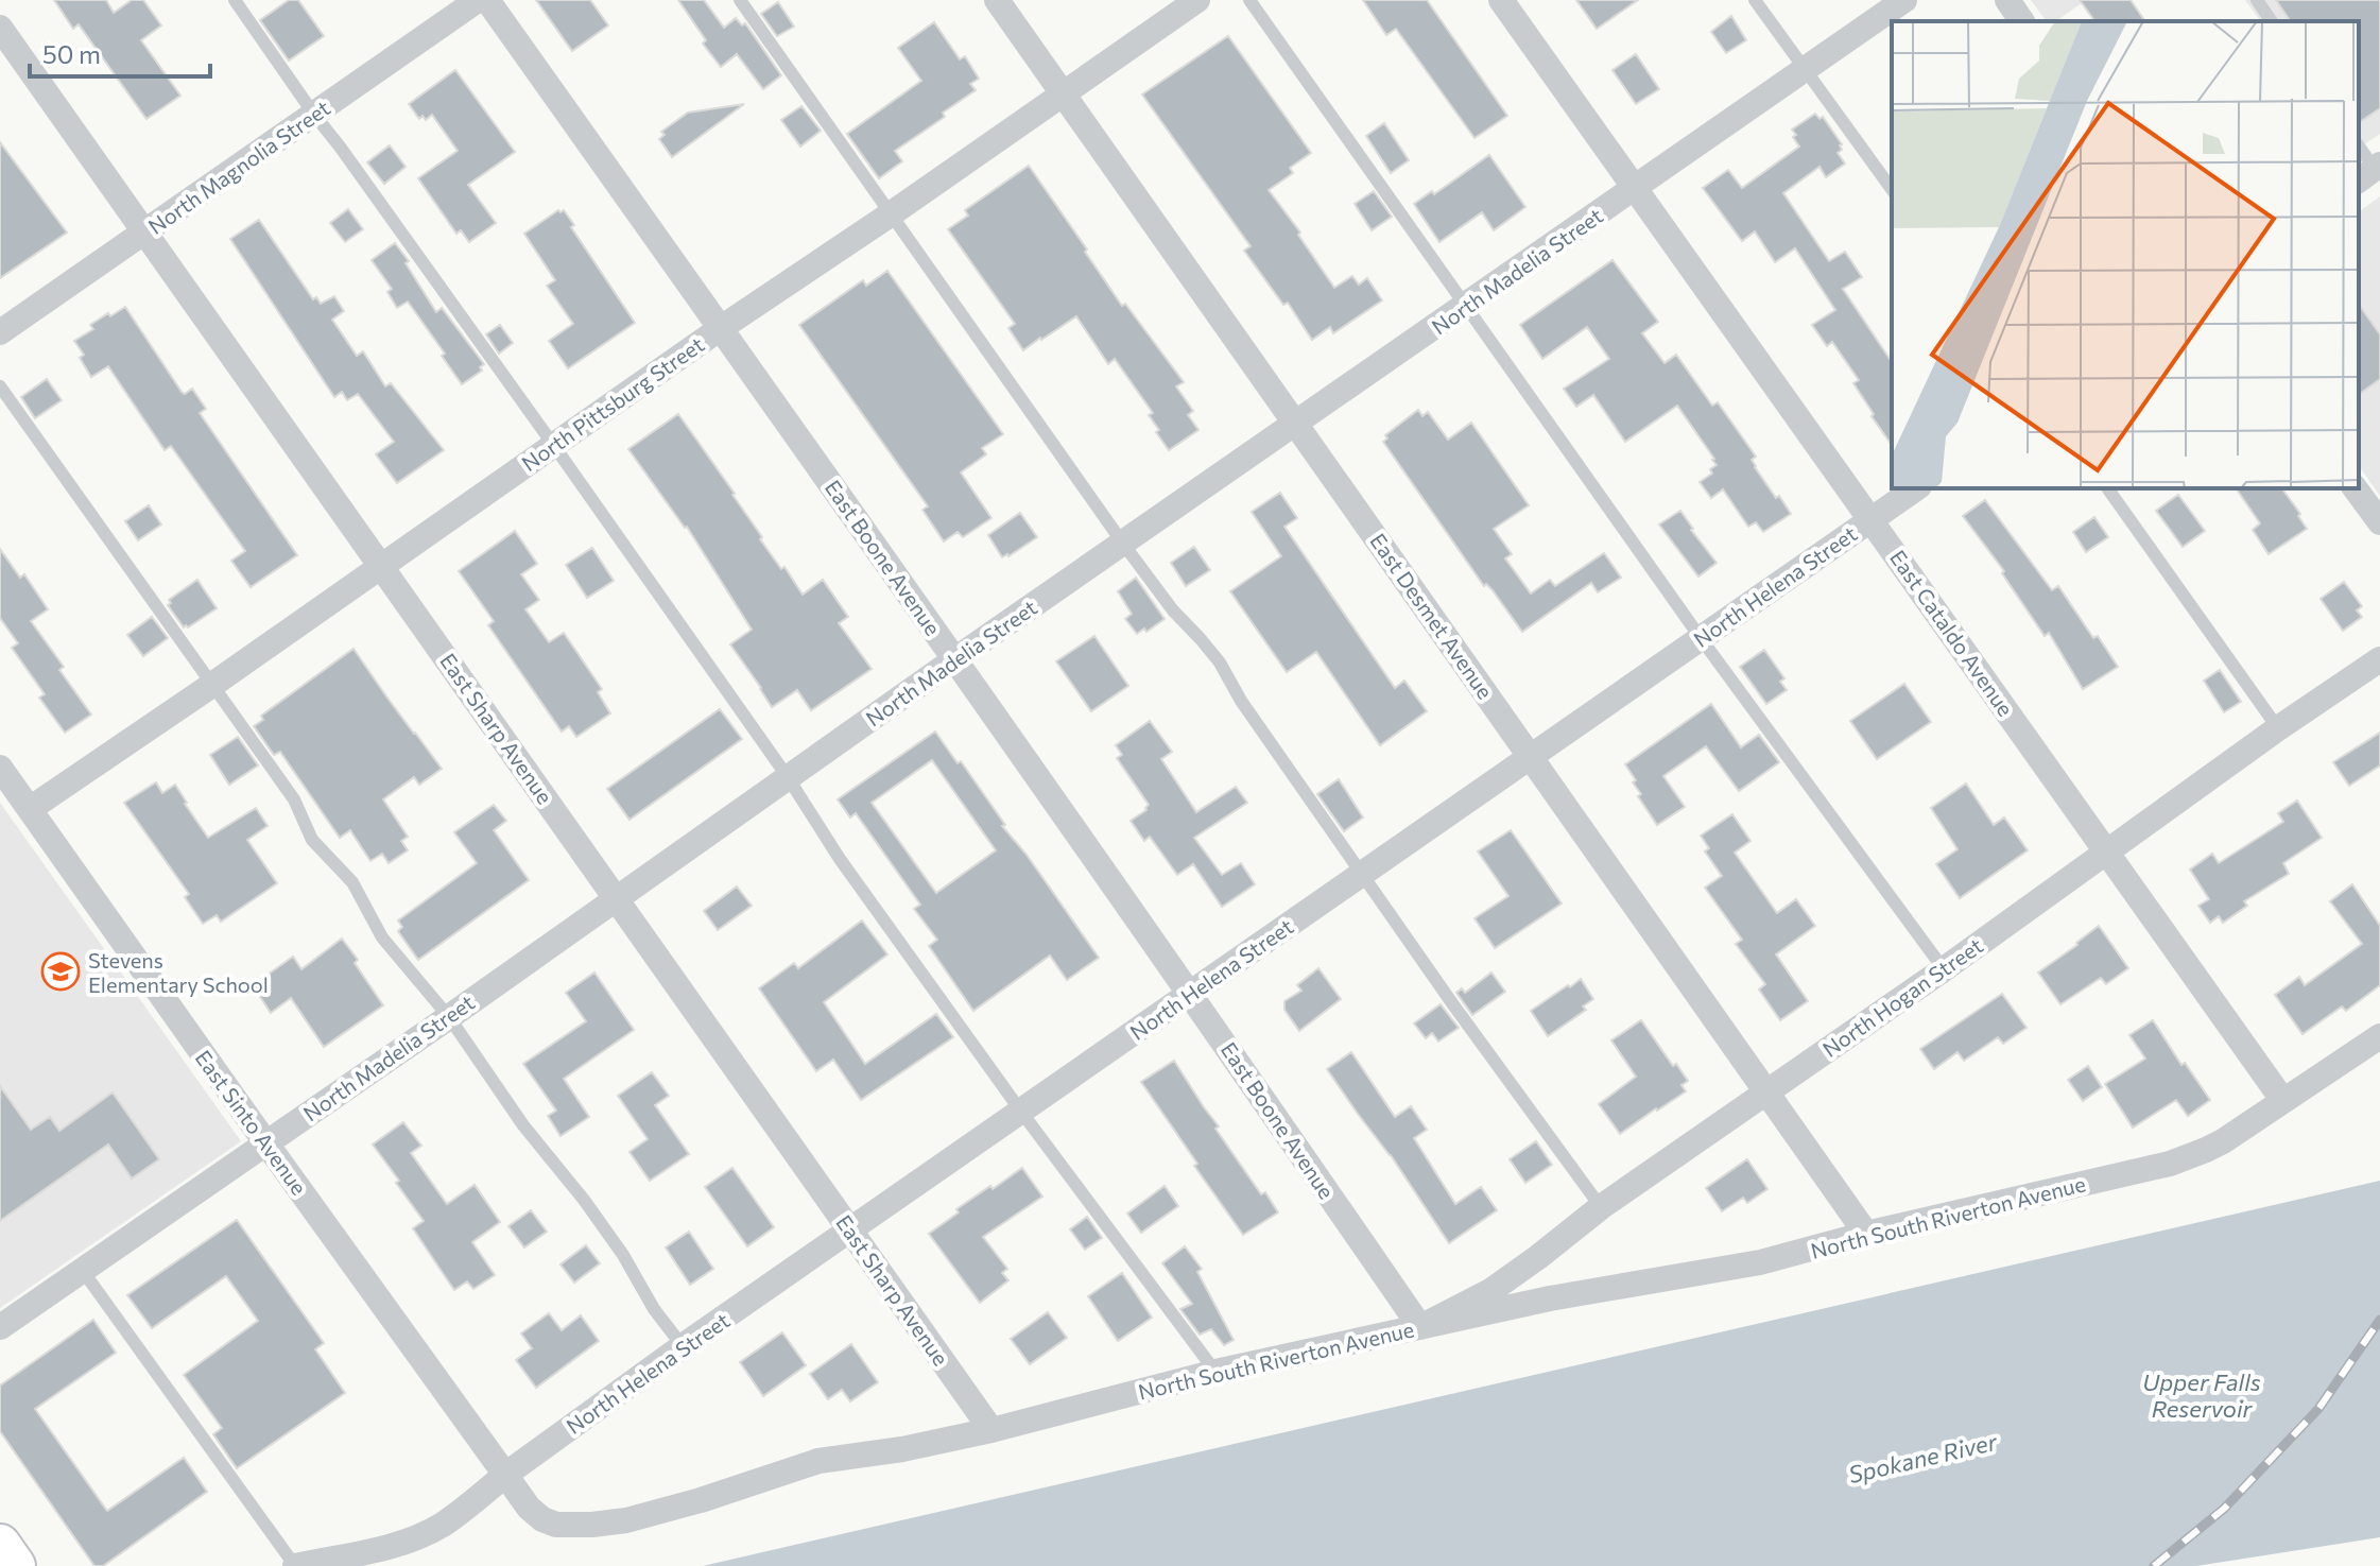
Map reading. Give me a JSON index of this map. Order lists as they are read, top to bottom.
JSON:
{
  "streets": {
    "street": [
      "North Magnolia Street",
      "North Madelia Street",
      "North Pittsburg Street",
      "East Boone Avenue",
      "North Helena Street",
      "East Desmet Avenue",
      "East Cataldo Avenue",
      "East Sharp Avenue",
      "North Hogan Street",
      "East Sinto Avenue",
      "North South Riverton Avenue"
    ]
  },
  "crossings": [
    ["North Magnolia Street", "East Sharp Avenue"],
    ["North Madelia Street", "East Boone Avenue"],
    ["North Madelia Street", "East Desmet Avenue"],
    ["North Madelia Street", "East Cataldo Avenue"],
    ["North Madelia Street", "East Sharp Avenue"],
    ["North Madelia Street", "East Sinto Avenue"],
    ["North Pittsburg Street", "East Boone Avenue"],
    ["North Pittsburg Street", "East Desmet Avenue"],
    ["North Pittsburg Street", "East Sharp Avenue"],
    ["North Pittsburg Street", "East Sinto Avenue"],
    ["East Boone Avenue", "North Helena Street"],
    ["East Boone Avenue", "North Hogan Street"],
    ["East Boone Avenue", "North South Riverton Avenue"],
    ["North Helena Street", "East Desmet Avenue"],
    ["North Helena Street", "East Cataldo Avenue"],
    ["North Helena Street", "East Sharp Avenue"],
    ["North Helena Street", "East Sinto Avenue"],
    ["North Helena Street", "North South Riverton Avenue"],
    ["East Desmet Avenue", "North Hogan Street"],
    ["East Desmet Avenue", "North South Riverton Avenue"],
    ["East Cataldo Avenue", "North Hogan Street"],
    ["East Cataldo Avenue", "North South Riverton Avenue"],
    ["East Sharp Avenue", "North South Riverton Avenue"],
    ["North Hogan Street", "North South Riverton Avenue"],
    ["East Sinto Avenue", "North South Riverton Avenue"]
  ],
  "water": ["Upper Falls Reservoir", "Spokane River"],
  "places": {
    "school or university": ["Stevens Elementary School"]
  },
  "scale_bar": "50 m"
}
